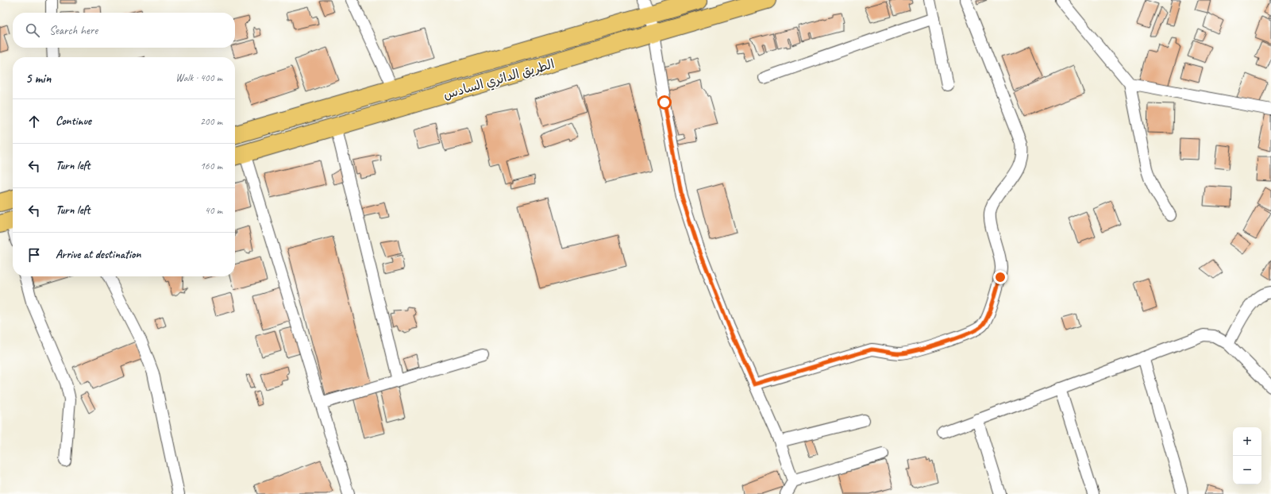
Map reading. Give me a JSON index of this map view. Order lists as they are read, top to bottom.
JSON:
{
  "streets": {
    "highway": ["الطريق الدائري السادس"]
  },
  "page": {
    "search": "Search here",
    "heading": ["5 min", "Walk · 400 m"],
    "list": [
      ["Continue", "200 m"],
      ["Turn left", "160 m"],
      ["Turn left", "40 m"],
      "Arrive at destination"
    ],
    "map_buttons": ["+", "−"]
  }
}
